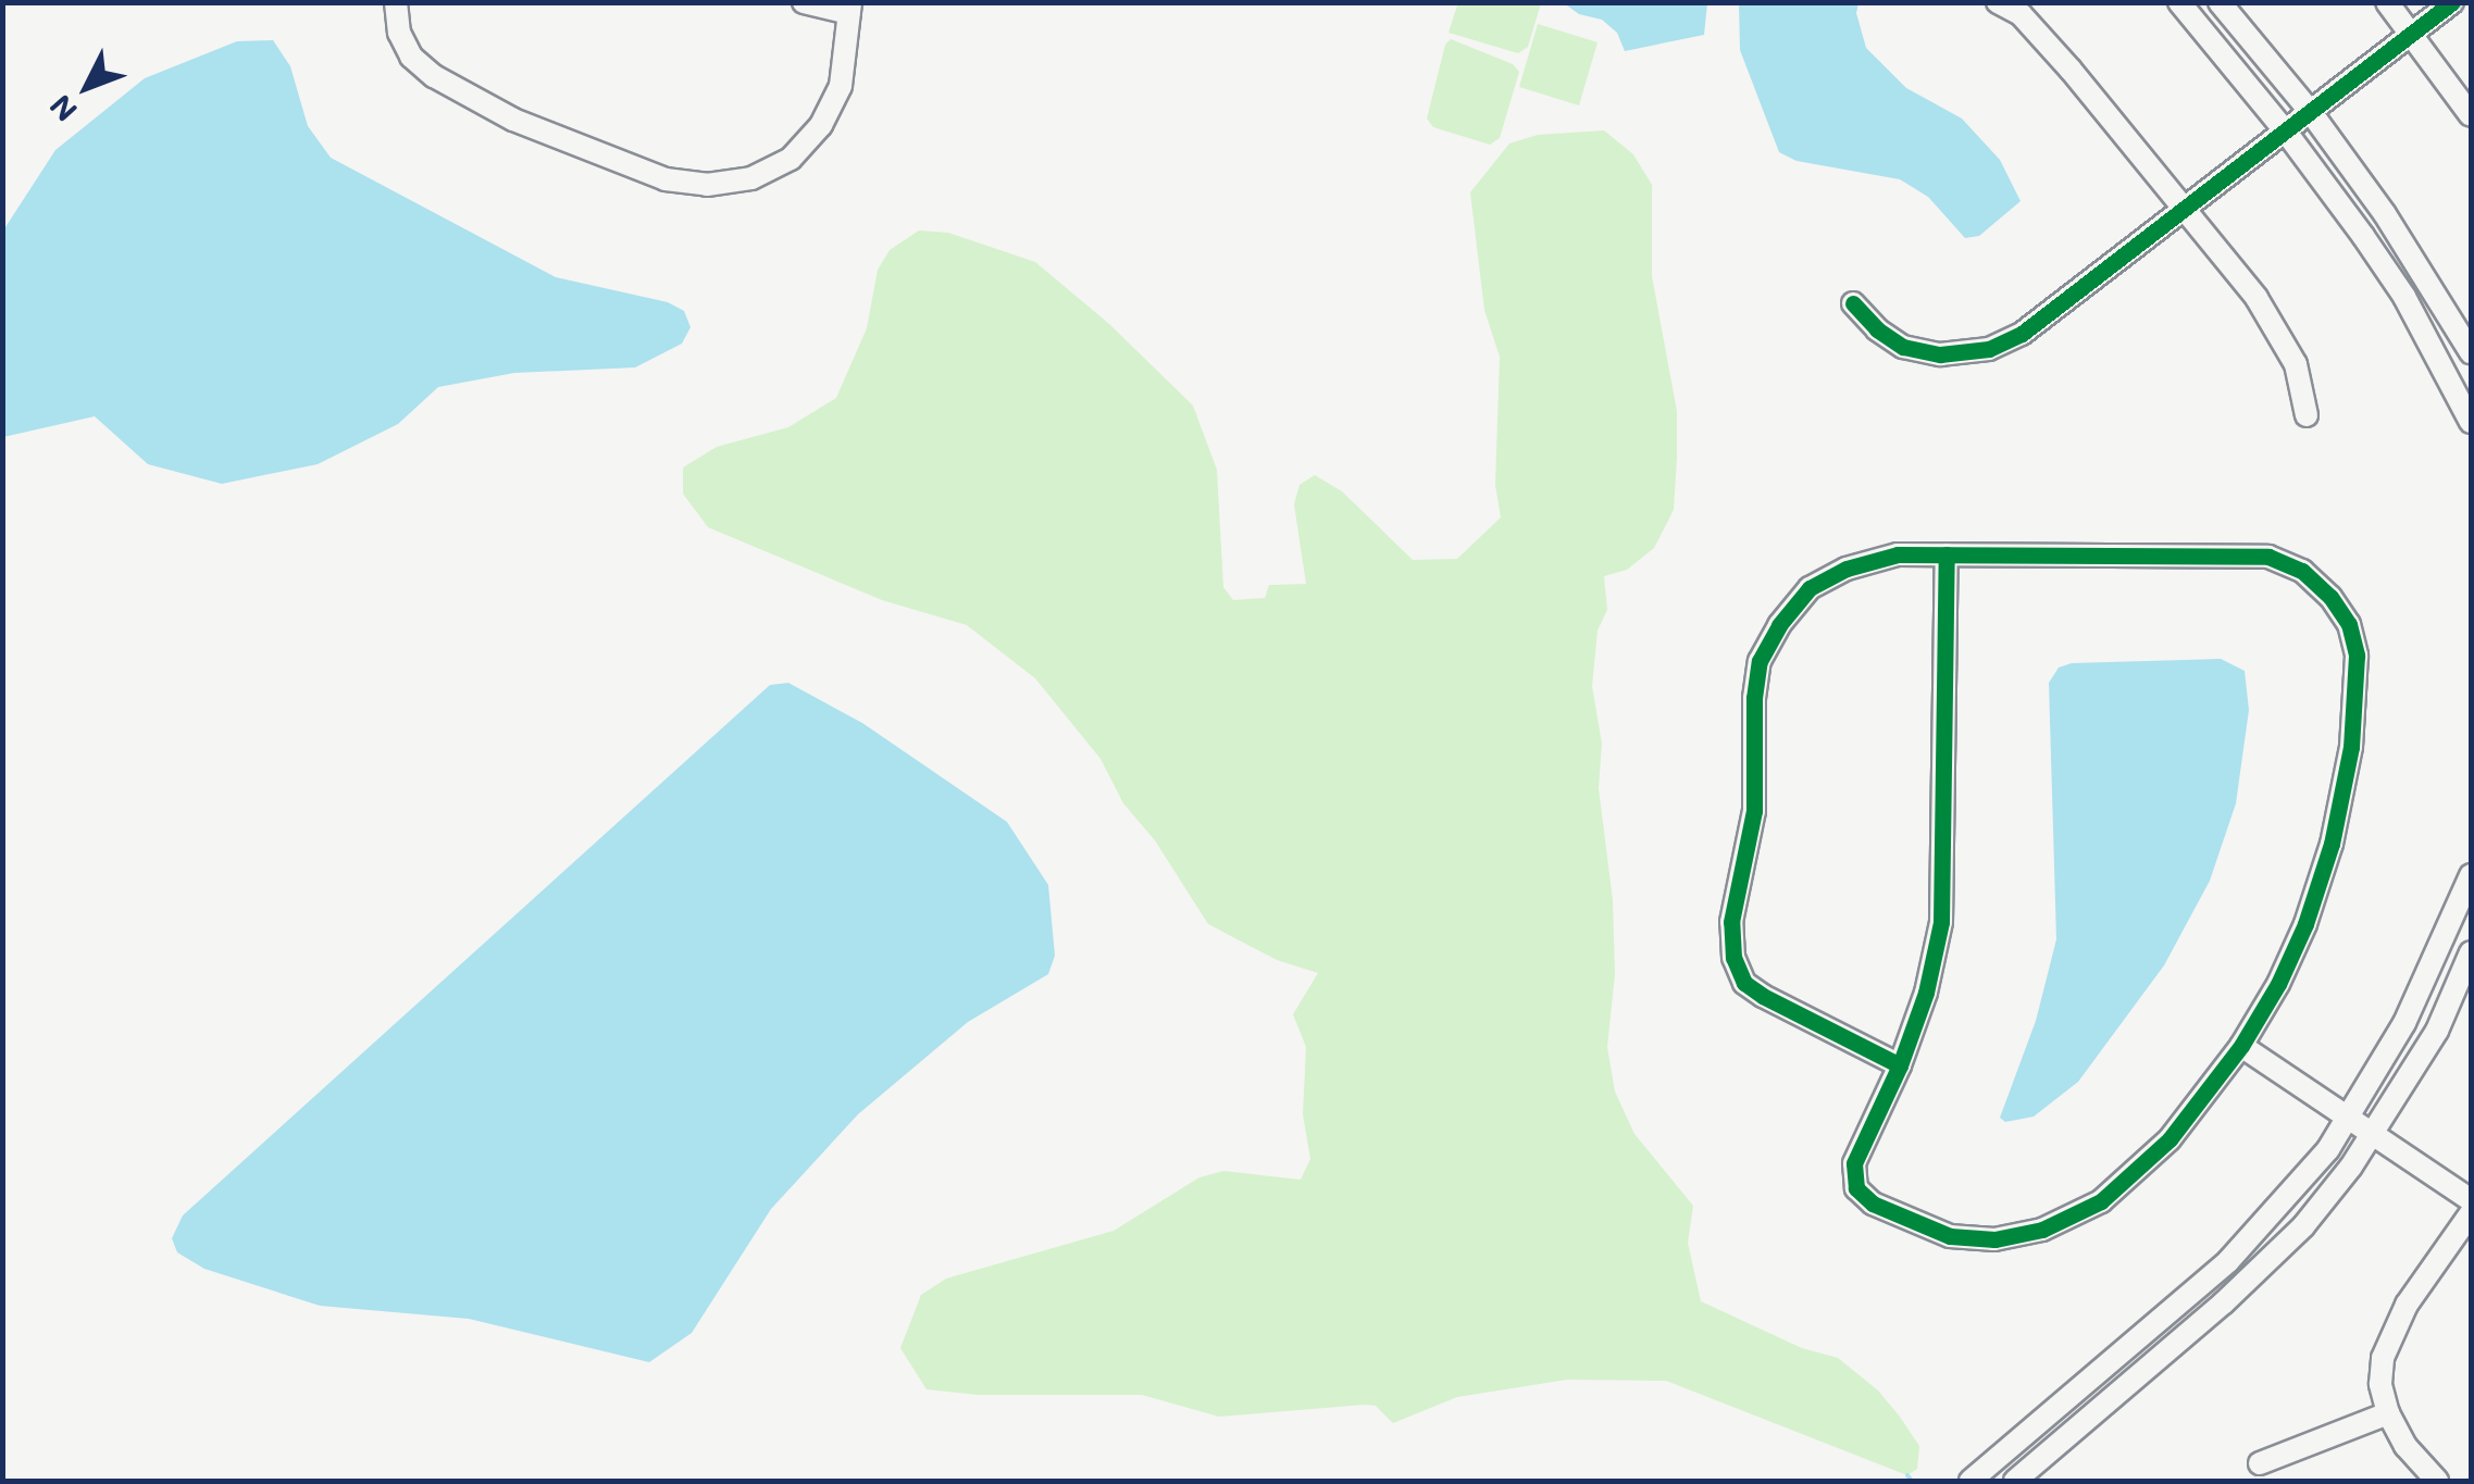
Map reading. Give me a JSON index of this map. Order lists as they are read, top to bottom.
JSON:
{
  "north": "bottom left"
}
